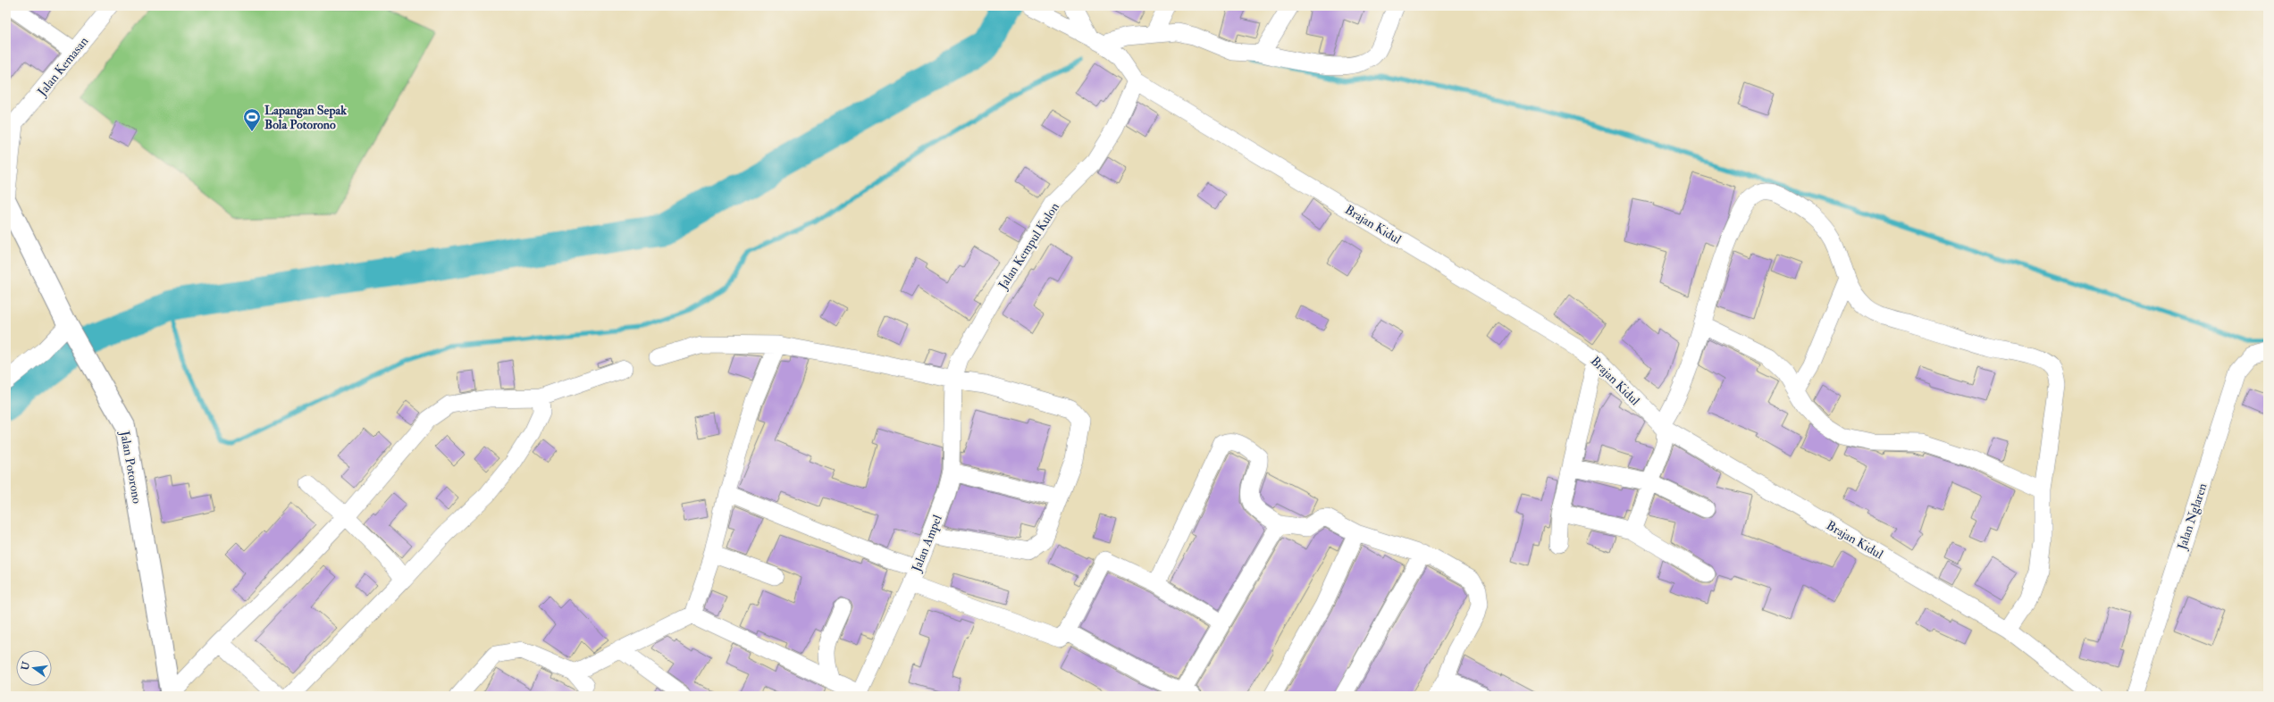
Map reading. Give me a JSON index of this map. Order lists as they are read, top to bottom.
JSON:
{
  "streets": {
    "street": [
      "Jalan Kemasan",
      "Brajan Kidul",
      "Jalan Kempul Kulon",
      "Jalan Potorono",
      "Jalan Nglaren",
      "Jalan Ampel"
    ]
  },
  "crossings": [
    ["Jalan Kemasan", "Jalan Potorono"],
    ["Brajan Kidul", "Jalan Kempul Kulon"],
    ["Jalan Kempul Kulon", "Jalan Ampel"]
  ],
  "places": {
    "sports": ["Lapangan Sepak Bola Potorono"]
  },
  "north": "left"
}
